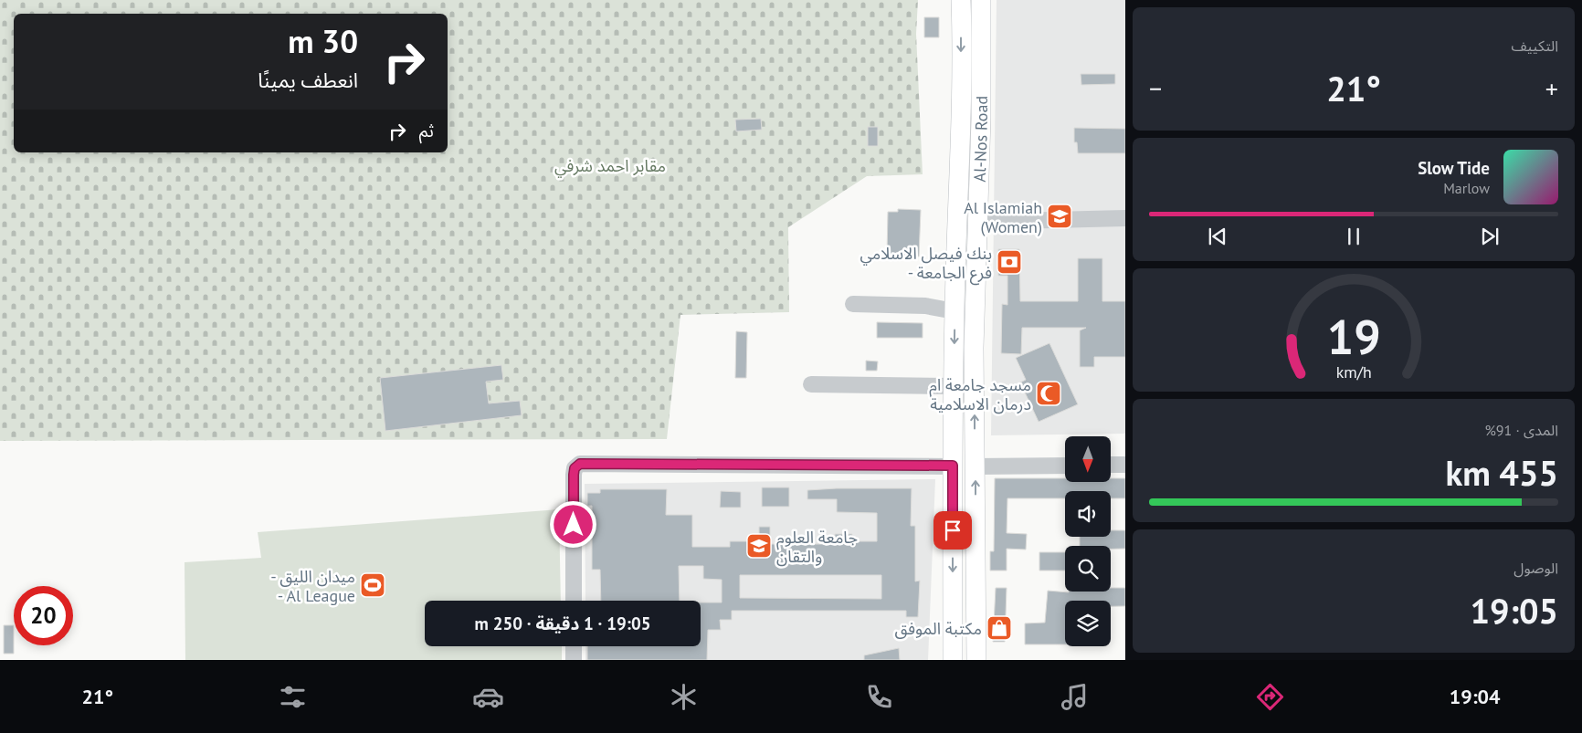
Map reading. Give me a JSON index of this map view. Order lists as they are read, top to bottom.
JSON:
{
  "streets": {
    "main road": ["Al-Nos Road"]
  },
  "parks": ["مقابر احمد شرفي"],
  "places": {
    "school or university": ["Al Islamiah (Women)", "جامعة العلوم والتقان"],
    "bank": ["بنك فيصل الاسلامي - فرع الجامعة"],
    "mosque": ["مسجد جامعة ام درمان الاسلامية"],
    "sports": ["- ميدان الليق - Al League"],
    "shop": ["مكتبة الموفق"]
  },
  "north": "bottom",
  "page": {
    "tile": [
      "التكييف",
      ["المدى · 91%", "455 km"],
      ["الوصول", "19:05"]
    ],
    "turn": ["30 m", "انعطف يمينًا"],
    "heat": ["−", "21°", "+"],
    "then": "ثم",
    "song": ["Slow Tide", "Marlow"],
    "limit": "20",
    "trip": "19:05 · 1 دقيقة · 250 m",
    "tabs": ["19:04", "21°"],
    "gauge": ["19", "km/h"]
  }
}
